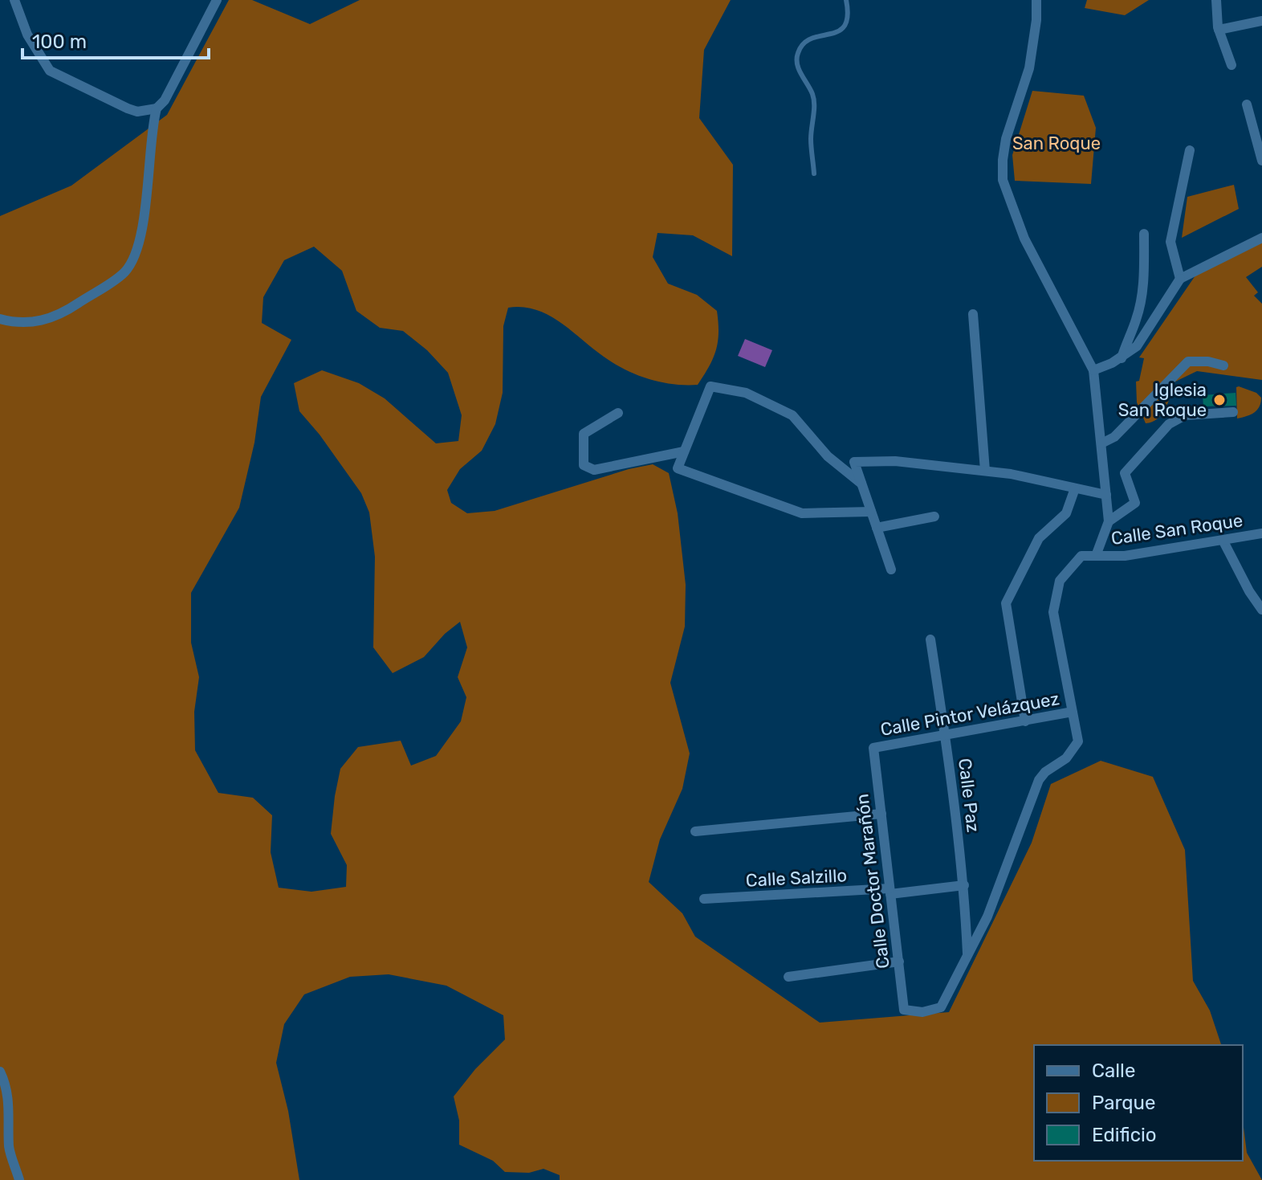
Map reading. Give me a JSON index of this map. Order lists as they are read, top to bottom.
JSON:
{
  "streets": {
    "street": [
      "Calle San Roque",
      "Calle Pintor Velázquez",
      "Calle Paz",
      "Calle Salzillo",
      "Calle Doctor Marañón"
    ]
  },
  "crossings": [
    ["Calle Pintor Velázquez", "Calle Paz"],
    ["Calle Pintor Velázquez", "Calle Doctor Marañón"],
    ["Calle Paz", "Calle Salzillo"],
    ["Calle Paz", "Calle Doctor Marañón"],
    ["Calle Salzillo", "Calle Doctor Marañón"]
  ],
  "parks": ["San Roque"],
  "places": ["Iglesia San Roque"],
  "legend": ["Calle", "Parque", "Edificio"],
  "scale_bar": "100 m"
}
